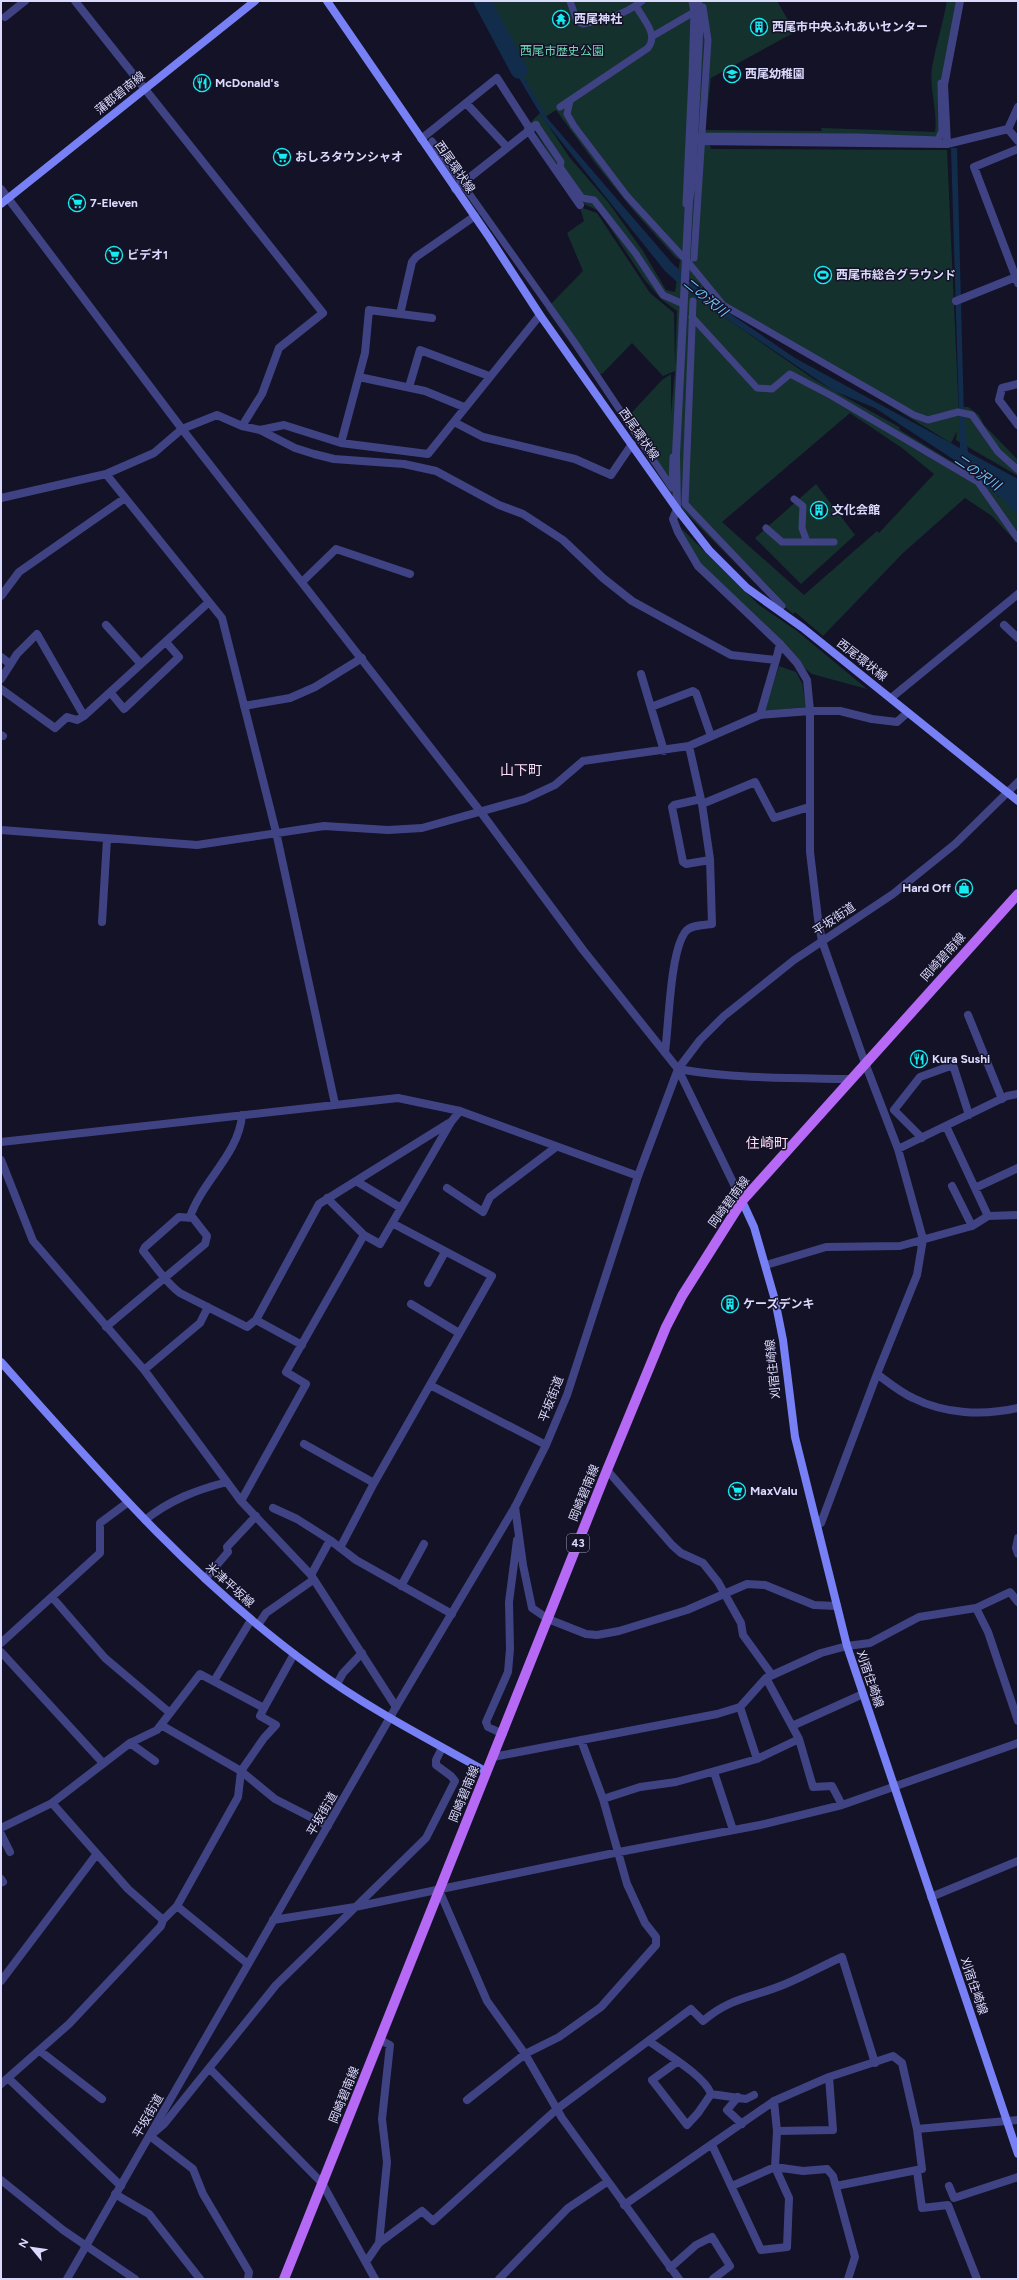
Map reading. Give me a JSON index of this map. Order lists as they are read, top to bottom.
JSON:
{
  "streets": {
    "main road": [
      "蒲郡碧南線",
      "西尾環状線",
      "岡崎碧南線",
      "刈宿住崎線",
      "43",
      "米津平坂線"
    ],
    "street": ["平坂街道"]
  },
  "crossings": [
    ["西尾環状線", "平坂街道"],
    ["平坂街道", "米津平坂線"],
    ["岡崎碧南線", "刈宿住崎線"],
    ["岡崎碧南線", "米津平坂線"]
  ],
  "districts": ["山下町", "住崎町"],
  "water": ["二の沢川"],
  "parks": ["西尾市歴史公園"],
  "places": {
    "temple": ["西尾神社"],
    "building": ["西尾市中央ふれあいセンター", "文化会館", "ケーズデンキ"],
    "school or university": ["西尾幼稚園"],
    "restaurant": ["McDonald's", "Kura Sushi"],
    "supermarket": [
      "おしろタウンシャオ",
      "7-Eleven",
      "ビデオ1",
      "MaxValu"
    ],
    "sports": ["西尾市総合グラウンド"],
    "shop": ["Hard Off"]
  },
  "north": "top left"
}
